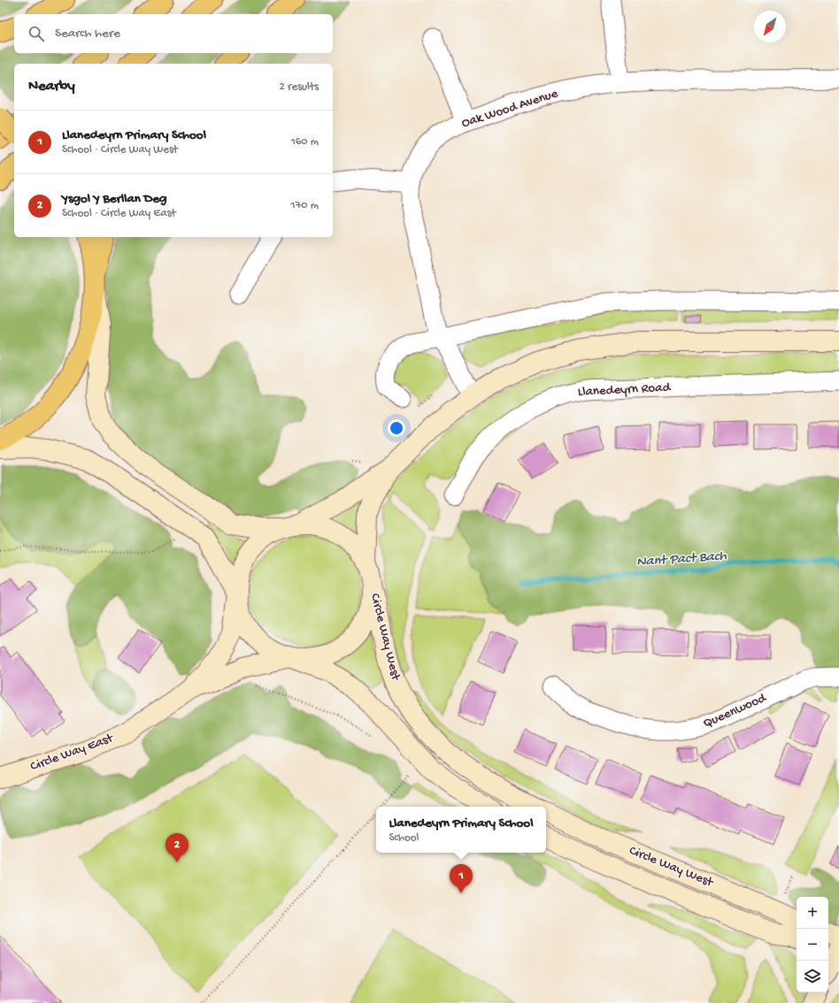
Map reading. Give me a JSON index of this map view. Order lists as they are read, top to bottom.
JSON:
{
  "streets": {
    "street": [
      "Oak Wood Avenue",
      "Llanedeyrn Road",
      "Circle Way West",
      "Queenwood",
      "Circle Way East"
    ]
  },
  "water": ["Nant Pact Bach"],
  "north": "bottom left",
  "page": {
    "search": "Search here",
    "heading": ["Nearby", "2 results"],
    "list": [
      {
        "mark": "1",
        "name": "Llanedeyrn Primary School",
        "note": "School · Circle Way West",
        "value": "160 m"
      },
      {
        "mark": "2",
        "name": "Ysgol Y Berllan Deg",
        "note": "School · Circle Way East",
        "value": "170 m"
      }
    ],
    "popup": ["Llanedeyrn Primary School", "School"],
    "pins": ["2", "1"],
    "map_buttons": ["+", "−"]
  }
}
